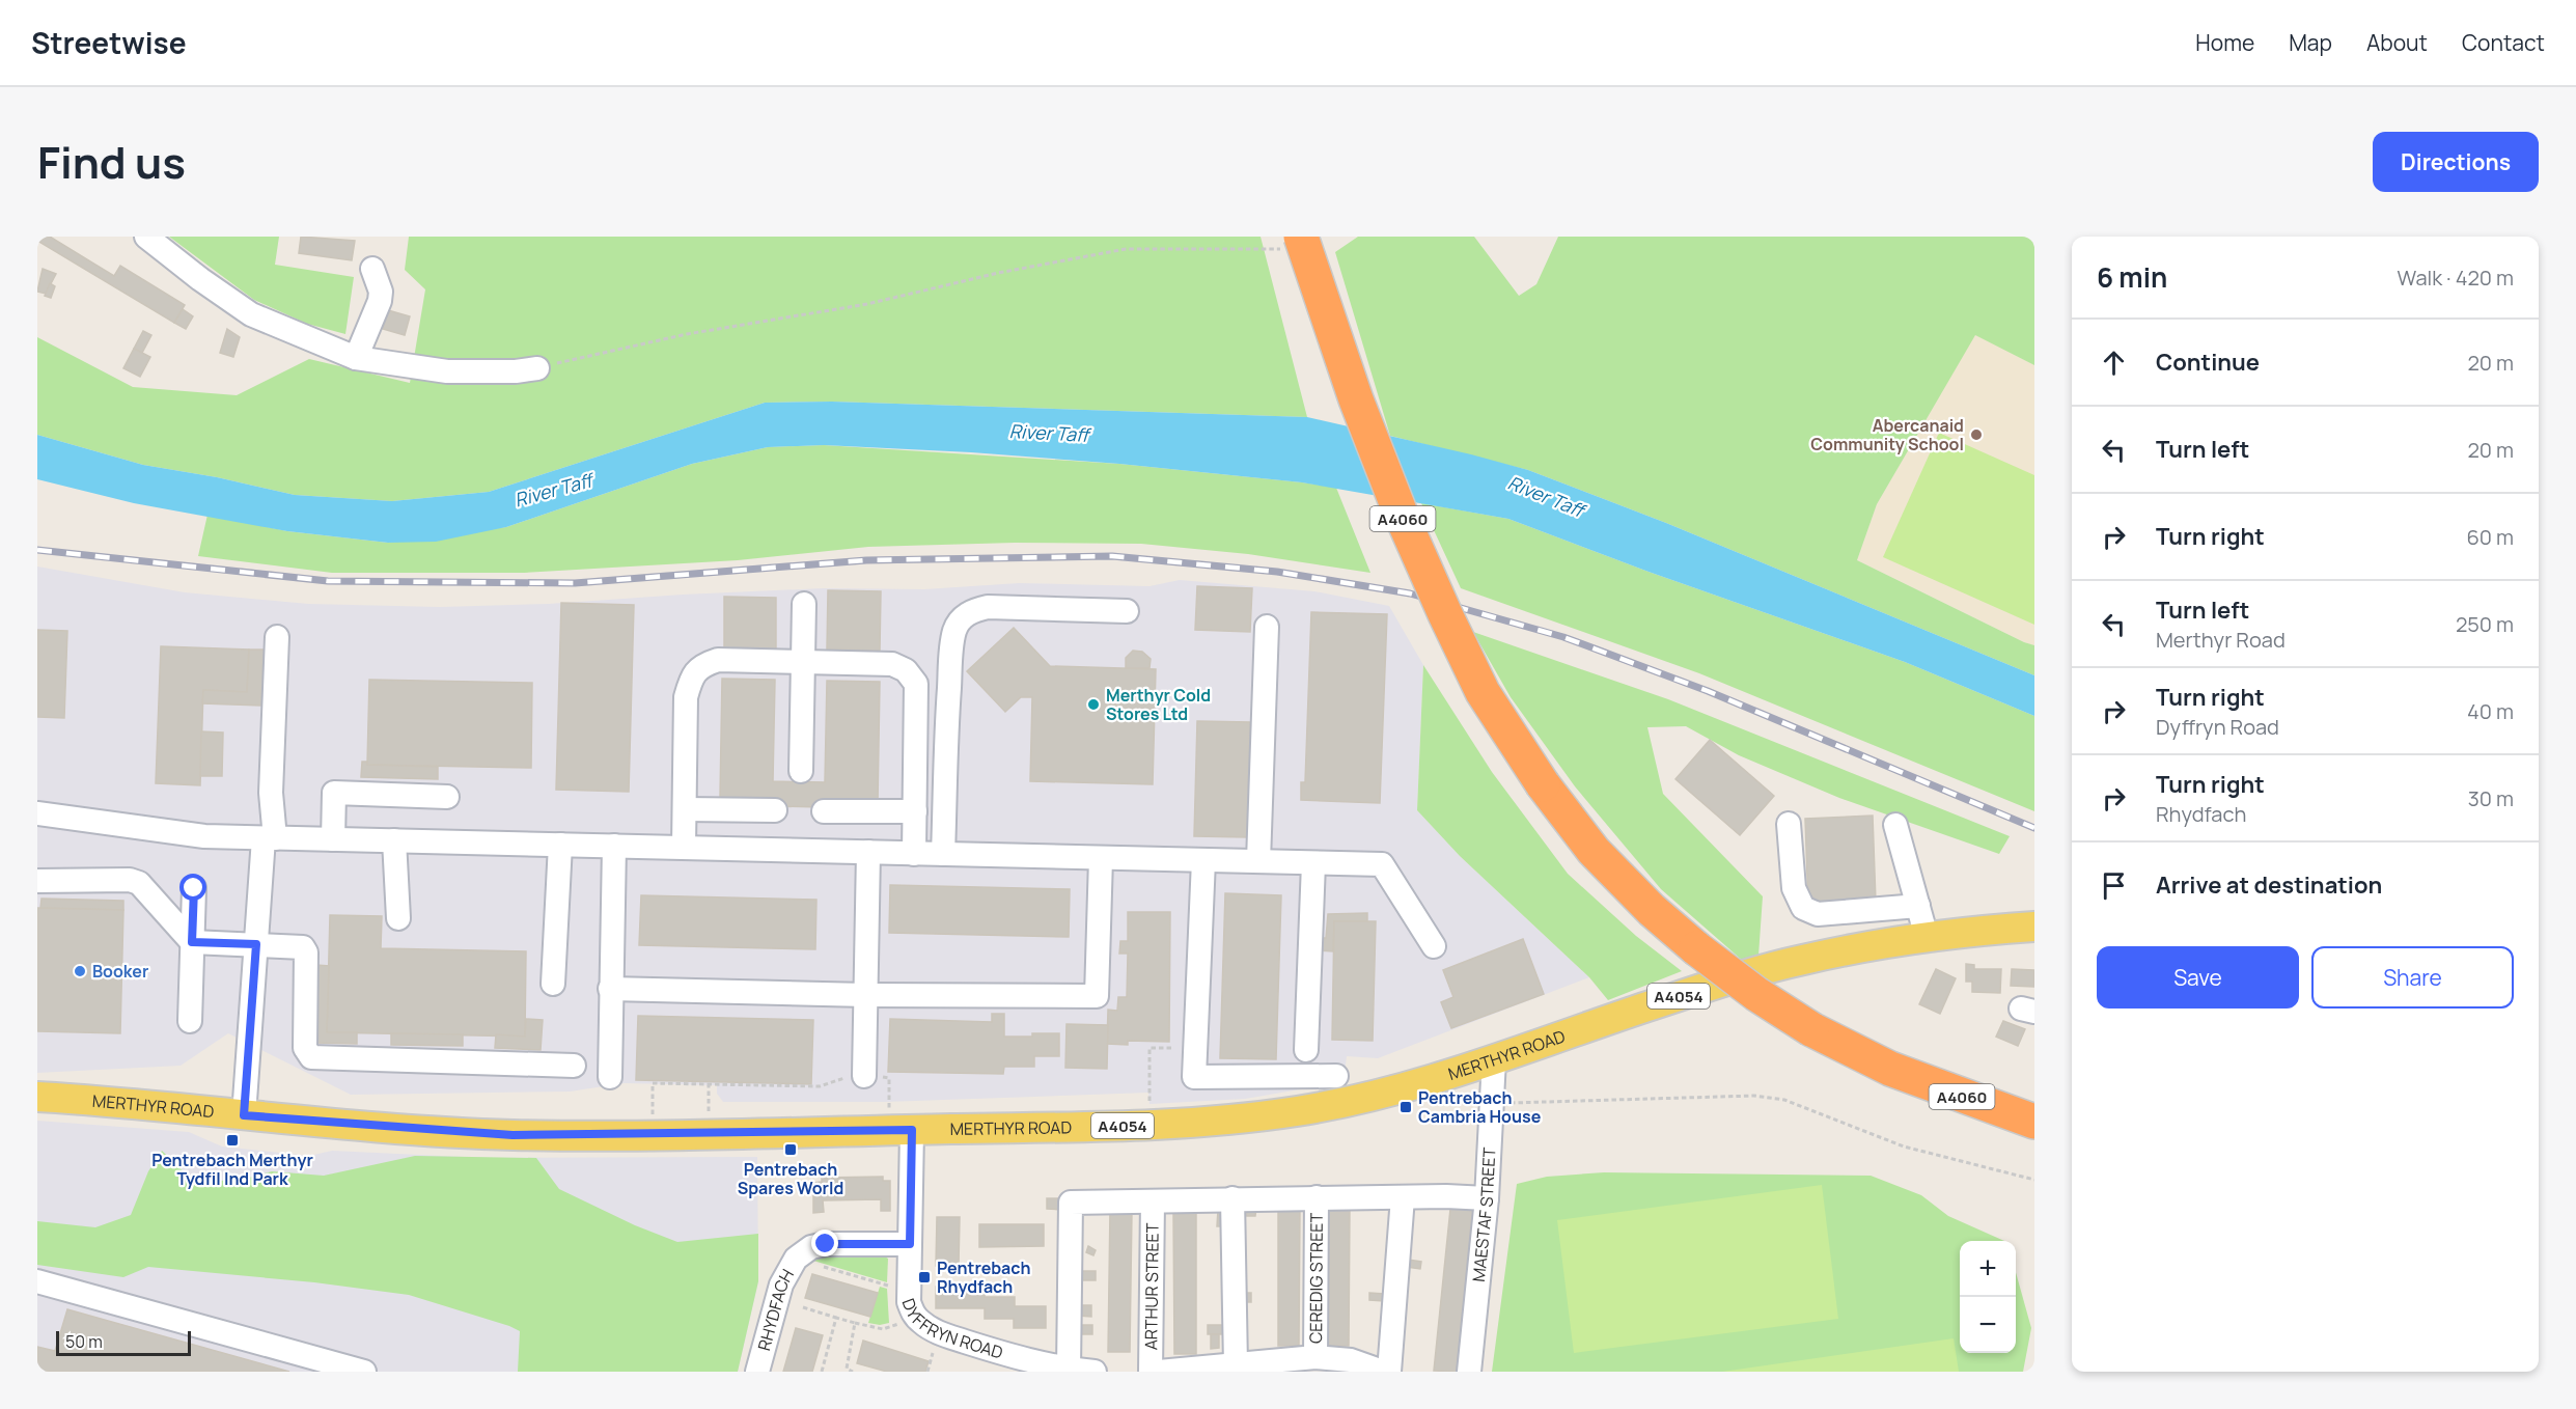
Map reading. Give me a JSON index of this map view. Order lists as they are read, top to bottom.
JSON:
{
  "streets": {
    "highway": ["A4060"],
    "main road": ["A4054", "MERTHYR ROAD"],
    "street": [
      "MAESTAF STREET",
      "CEREDIG STREET",
      "ARTHUR STREET",
      "RHYDFACH",
      "DYFFRYN ROAD"
    ]
  },
  "crossings": [
    ["MERTHYR ROAD", "MAESTAF STREET"],
    ["MERTHYR ROAD", "DYFFRYN ROAD"],
    ["RHYDFACH", "DYFFRYN ROAD"]
  ],
  "water": ["River Taff"],
  "places": {
    "other": ["Abercanaid Community School", "Merthyr Cold Stores Ltd", "Booker"],
    "transit": [
      "Pentrebach Cambria House",
      "Pentrebach Merthyr Tydfil Ind Park",
      "Pentrebach Spares World",
      "Pentrebach Rhydfach"
    ]
  },
  "scale_bar": "50 m",
  "page": {
    "header": "Streetwise",
    "nav": [
      "Home",
      "Map",
      "About",
      "Contact"
    ],
    "title": "Find us",
    "buttons": [
      "Directions",
      ["Save", "Share"]
    ],
    "heading": ["6 min", "Walk · 420 m"],
    "list": [
      ["Continue", "20 m"],
      ["Turn left", "20 m"],
      ["Turn right", "60 m"],
      ["Turn left", "Merthyr Road", "250 m"],
      ["Turn right", "Dyffryn Road", "40 m"],
      ["Turn right", "Rhydfach", "30 m"],
      "Arrive at destination"
    ],
    "map_buttons": ["+", "−"],
    "scale": "50 m"
  }
}
